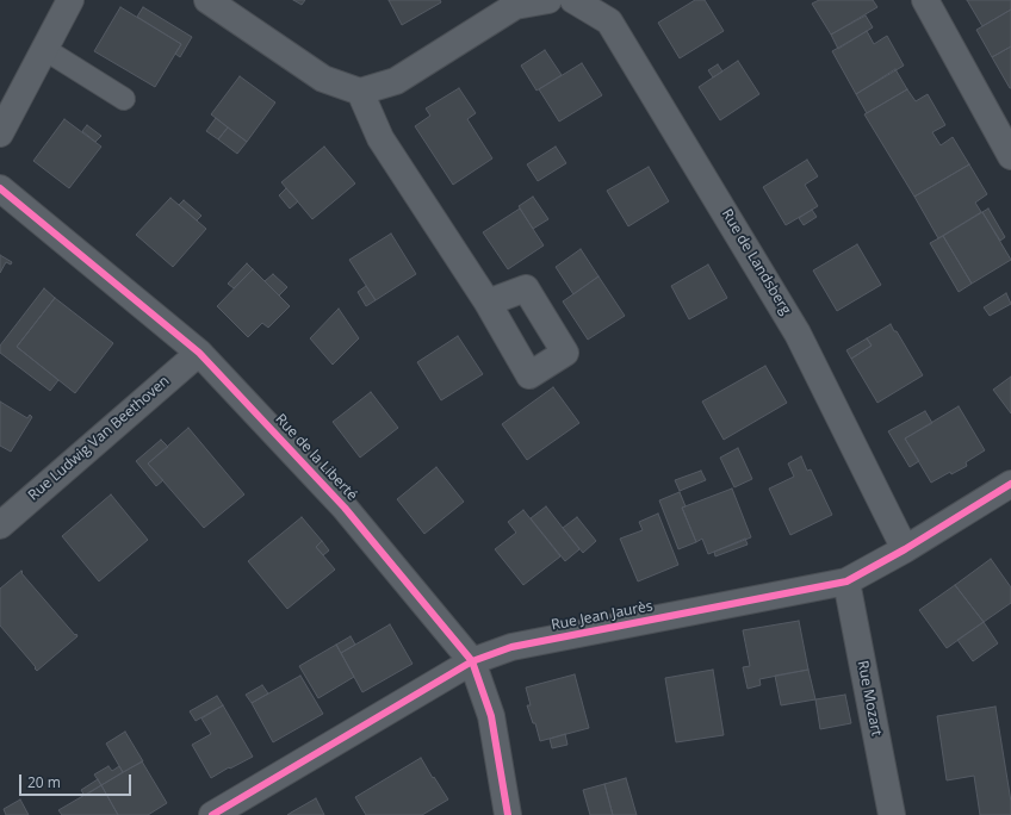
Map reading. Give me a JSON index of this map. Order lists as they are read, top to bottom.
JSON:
{
  "streets": {
    "street": [
      "Rue de Landsberg",
      "Rue Ludwig Van Beethoven",
      "Rue de la Liberté",
      "Rue Jean Jaurès",
      "Rue Mozart"
    ]
  },
  "crossings": [
    ["Rue de Landsberg", "Rue Jean Jaurès"],
    ["Rue Ludwig Van Beethoven", "Rue de la Liberté"],
    ["Rue de la Liberté", "Rue Jean Jaurès"],
    ["Rue Jean Jaurès", "Rue Mozart"]
  ],
  "scale_bar": "20 m"
}
